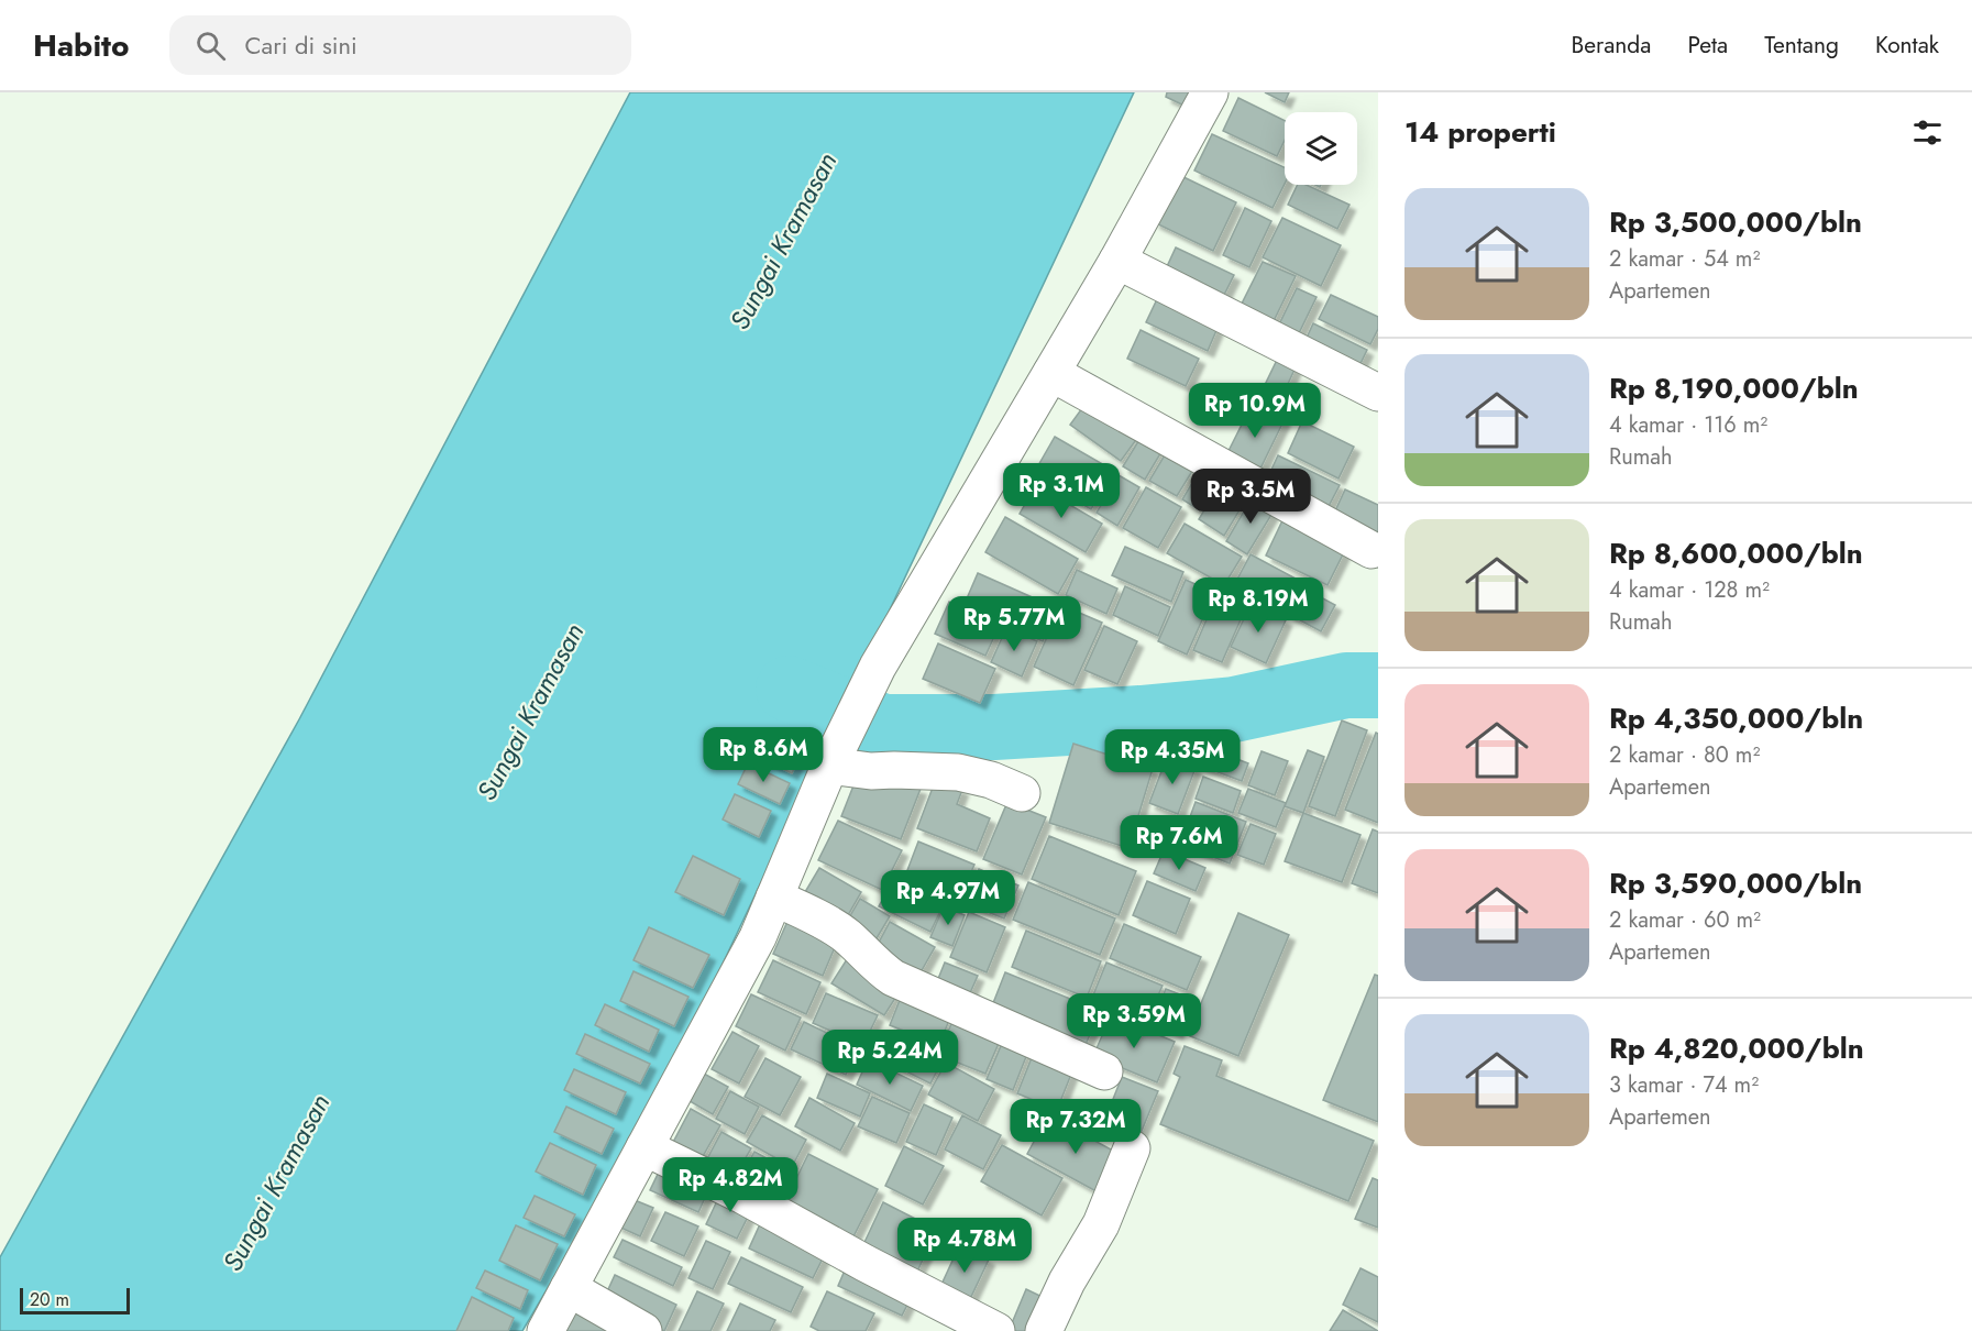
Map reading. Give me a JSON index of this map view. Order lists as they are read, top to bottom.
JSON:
{
  "water": ["Sungai Kramasan"],
  "scale_bar": "20 m",
  "page": {
    "header": "Habito",
    "search": "Cari di sini",
    "nav": [
      "Beranda",
      "Peta",
      "Tentang",
      "Kontak"
    ],
    "heading": "14 properti",
    "list": [
      {
        "name": "Rp 3,500,000/bln",
        "note": "2 kamar · 54 m² · Apartemen"
      },
      {
        "name": "Rp 8,190,000/bln",
        "note": "4 kamar · 116 m² · Rumah"
      },
      {
        "name": "Rp 8,600,000/bln",
        "note": "4 kamar · 128 m² · Rumah"
      },
      {
        "name": "Rp 4,350,000/bln",
        "note": "2 kamar · 80 m² · Apartemen"
      },
      {
        "name": "Rp 3,590,000/bln",
        "note": "2 kamar · 60 m² · Apartemen"
      },
      {
        "name": "Rp 4,820,000/bln",
        "note": "3 kamar · 74 m² · Apartemen"
      }
    ],
    "price": [
      "Rp 10.9M",
      "Rp 3.1M",
      "Rp 3.5M",
      "Rp 8.19M",
      "Rp 5.77M",
      "Rp 8.6M",
      "Rp 4.35M",
      "Rp 7.6M",
      "Rp 4.97M",
      "Rp 3.59M",
      "Rp 5.24M",
      "Rp 7.32M",
      "Rp 4.82M",
      "Rp 4.78M"
    ],
    "scale": "20 m"
  }
}
